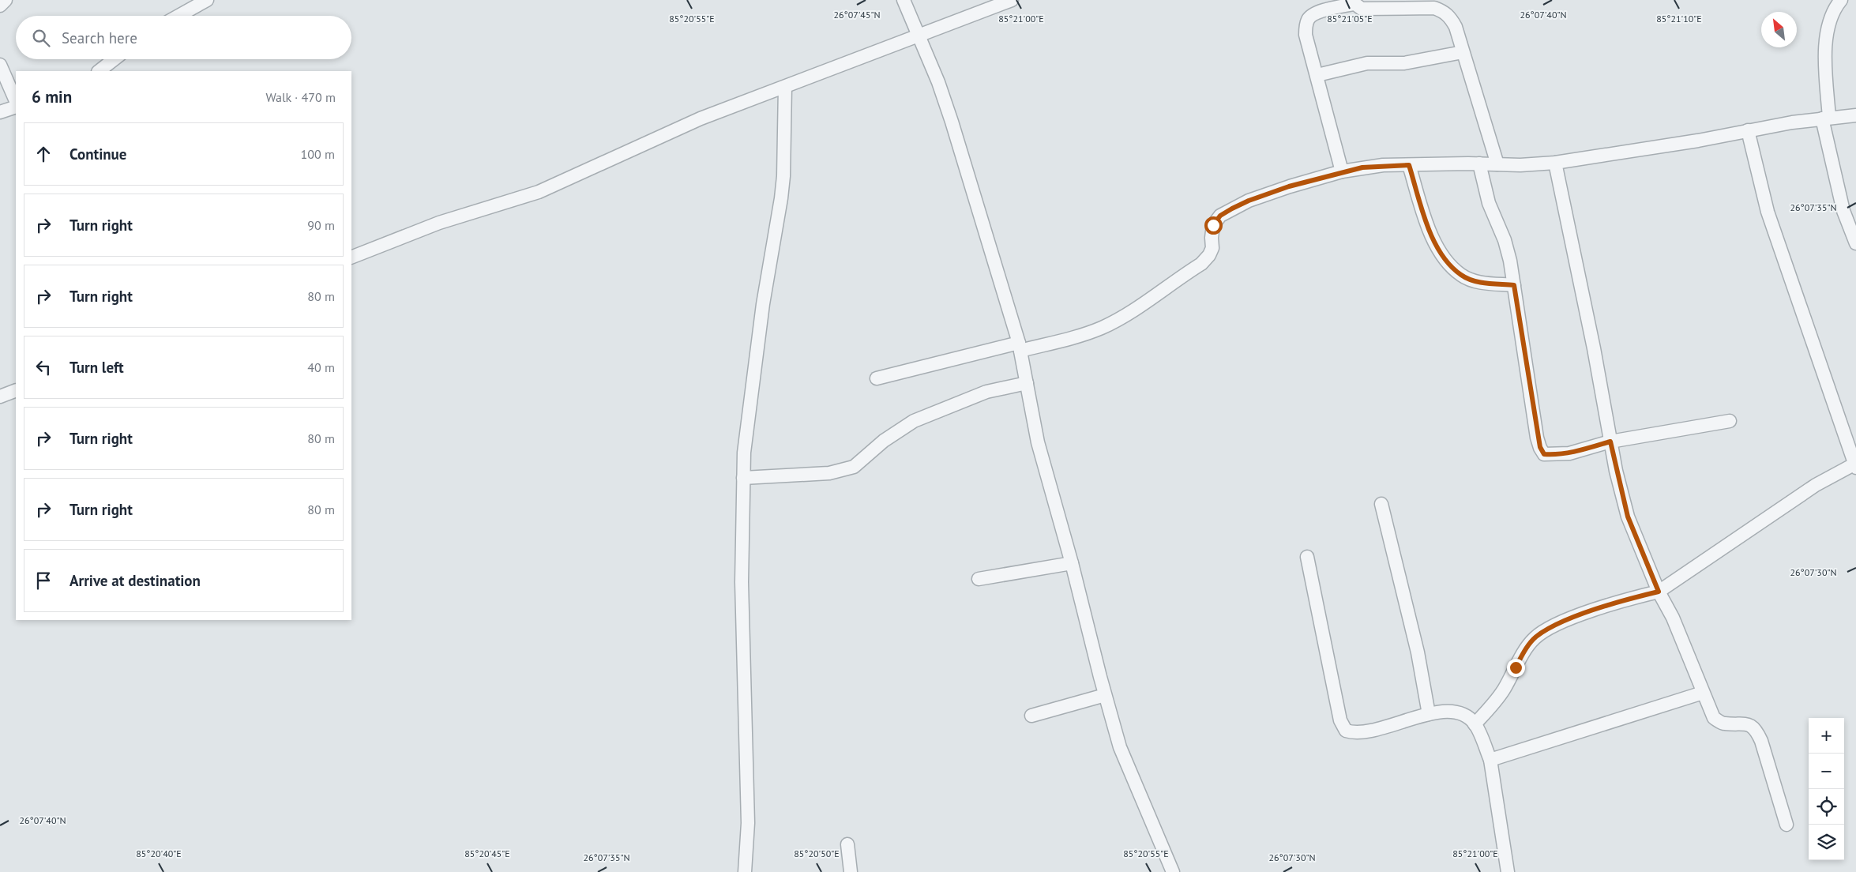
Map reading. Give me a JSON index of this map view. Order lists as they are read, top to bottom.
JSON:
{
  "north": "top left",
  "page": {
    "search": "Search here",
    "heading": ["6 min", "Walk · 470 m"],
    "list": [
      ["Continue", "100 m"],
      ["Turn right", "90 m"],
      ["Turn right", "80 m"],
      ["Turn left", "40 m"],
      ["Turn right", "80 m"],
      ["Turn right", "80 m"],
      "Arrive at destination"
    ],
    "map_buttons": ["+", "−"]
  },
  "coordinates": [
    "26°07'45\"N",
    "26°07'40\"N",
    "85°20'55\"E",
    "85°21'00\"E",
    "85°21'05\"E",
    "85°21'10\"E",
    "26°07'35\"N",
    "26°07'30\"N",
    "85°20'40\"E",
    "85°20'45\"E",
    "85°20'50\"E"
  ]
}
